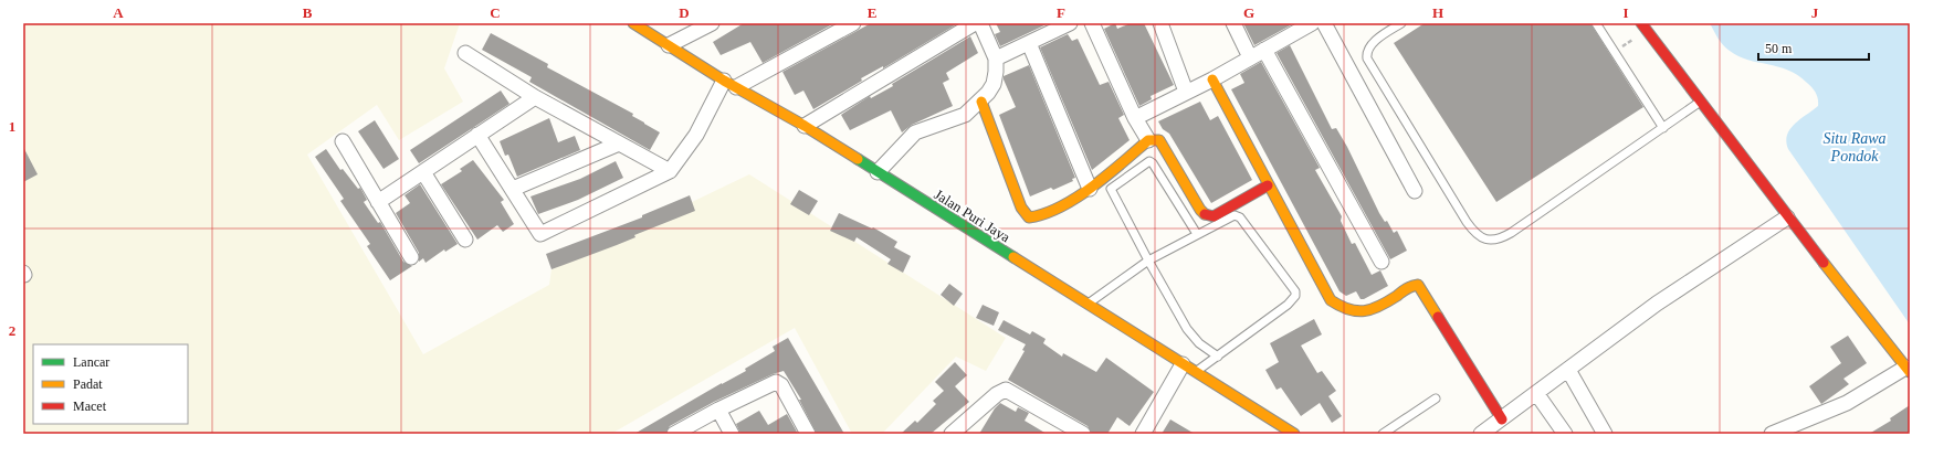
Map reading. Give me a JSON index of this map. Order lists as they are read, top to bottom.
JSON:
{
  "streets": {
    "street": ["Jalan Puri Jaya"]
  },
  "water": ["Situ Rawa Pondok"],
  "legend": ["Lancar", "Padat", "Macet"],
  "scale_bar": "50 m",
  "grid": {
    "columns": [
      "A",
      "B",
      "C",
      "D",
      "E",
      "F",
      "G",
      "H",
      "I",
      "J"
    ],
    "rows": ["1", "2"]
  }
}
